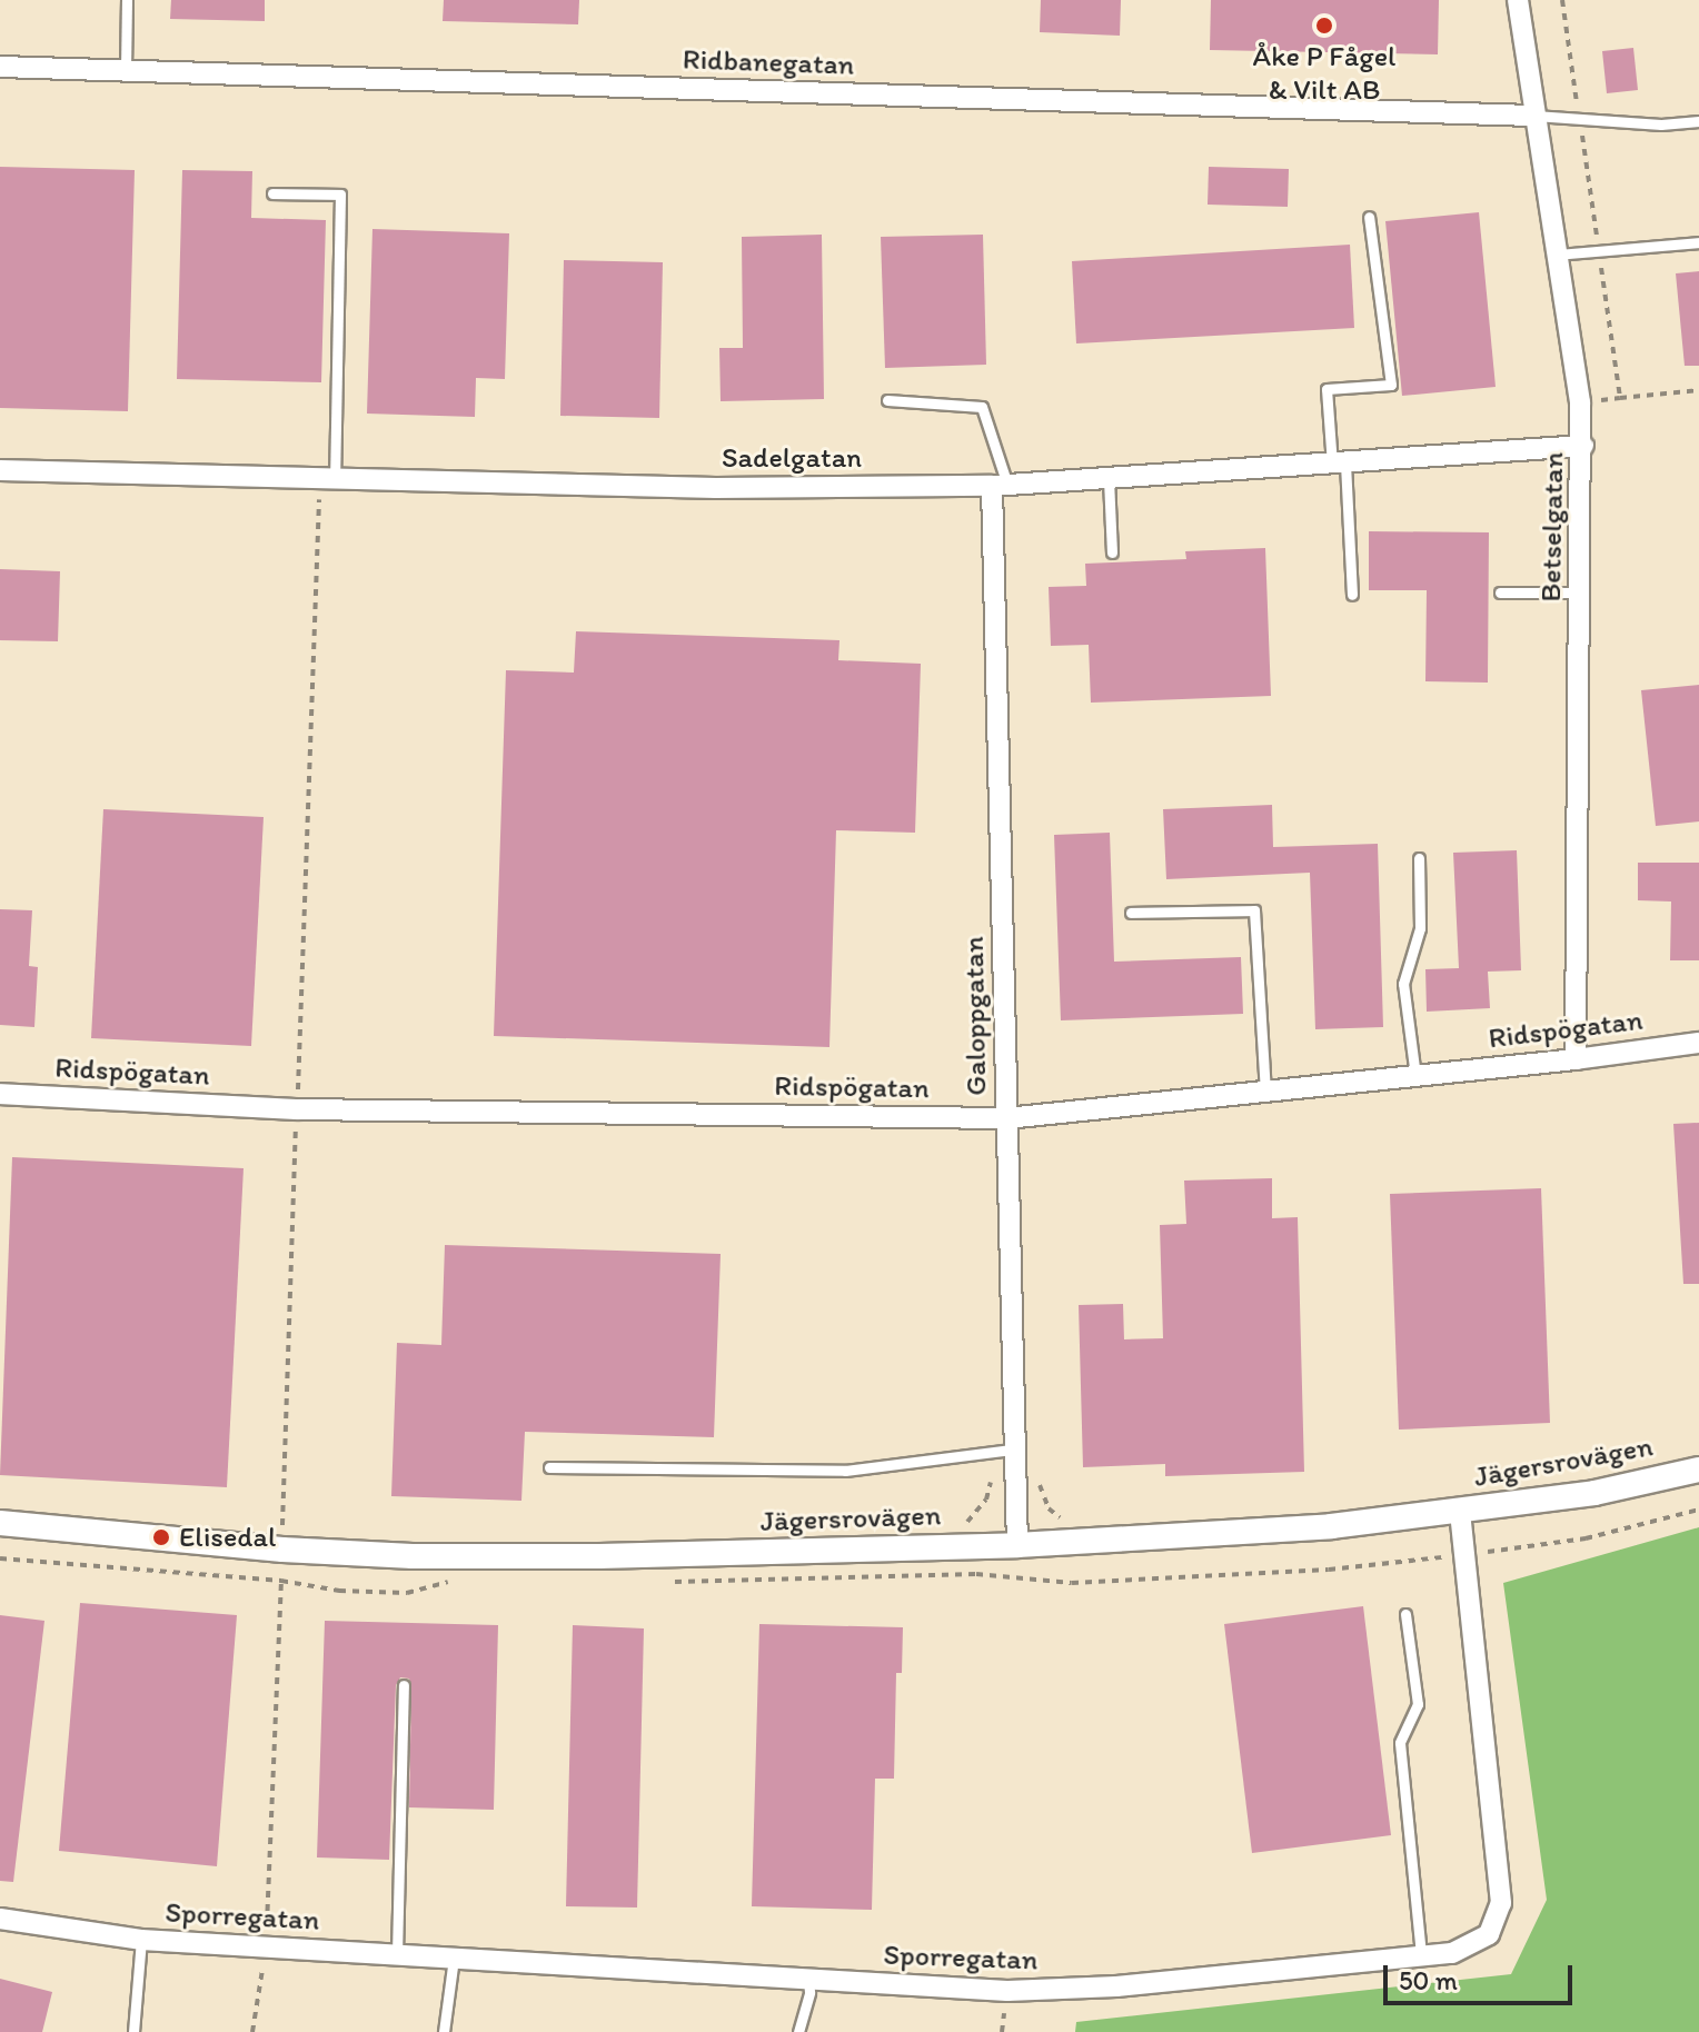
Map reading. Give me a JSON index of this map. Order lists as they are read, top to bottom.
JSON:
{
  "streets": {
    "street": [
      "Ridbanegatan",
      "Sadelgatan",
      "Betselgatan",
      "Galoppgatan",
      "Ridspögatan",
      "Jägersrovägen",
      "Sporregatan"
    ]
  },
  "crossings": [
    ["Ridbanegatan", "Betselgatan"],
    ["Sadelgatan", "Betselgatan"],
    ["Sadelgatan", "Galoppgatan"],
    ["Betselgatan", "Ridspögatan"],
    ["Galoppgatan", "Ridspögatan"],
    ["Galoppgatan", "Jägersrovägen"],
    ["Jägersrovägen", "Sporregatan"]
  ],
  "places": ["Åke P Fågel & Vilt AB", "Elisedal"],
  "scale_bar": "50 m"
}
